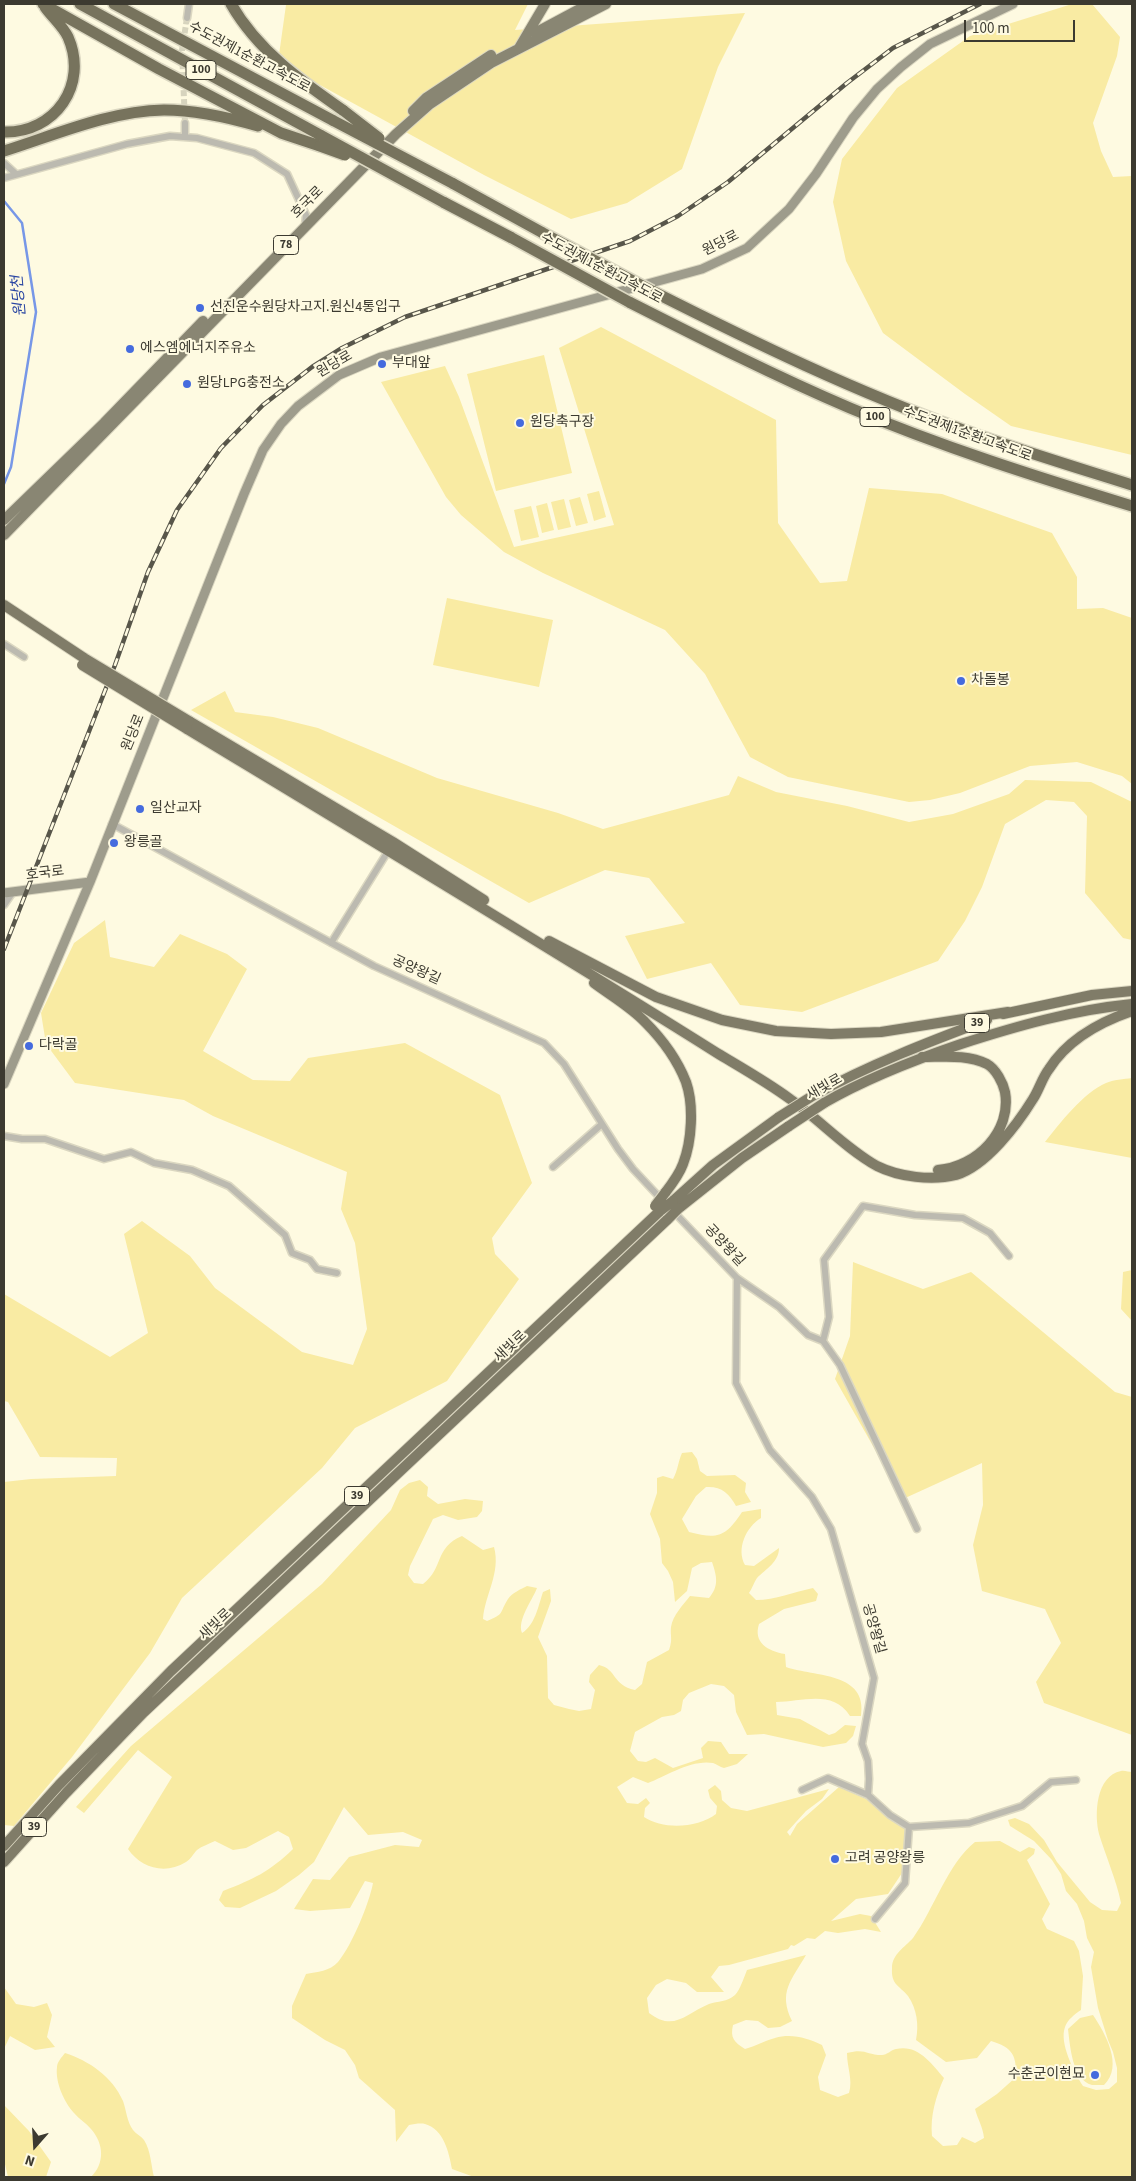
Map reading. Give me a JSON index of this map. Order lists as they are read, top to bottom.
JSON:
{
  "streets": {
    "highway": [
      "수도권제1순환고속도로",
      "100",
      "39",
      "새빛로"
    ],
    "main road": ["호국로", "원당로", "78"],
    "street": ["공양왕길"]
  },
  "crossings": [
    ["호국로", "원당로"],
    ["원당로", "공양왕길"]
  ],
  "water": ["원당천"],
  "places": [
    "선진운수원당차고지.원신4통입구",
    "에스엠에너지주유소",
    "부대앞",
    "원당LPG충전소",
    "원당축구장",
    "차돌봉",
    "일산교자",
    "왕릉골",
    "다락골",
    "고려 공양왕릉",
    "수춘군이현묘"
  ],
  "scale_bar": "100 m",
  "north": "bottom"
}
